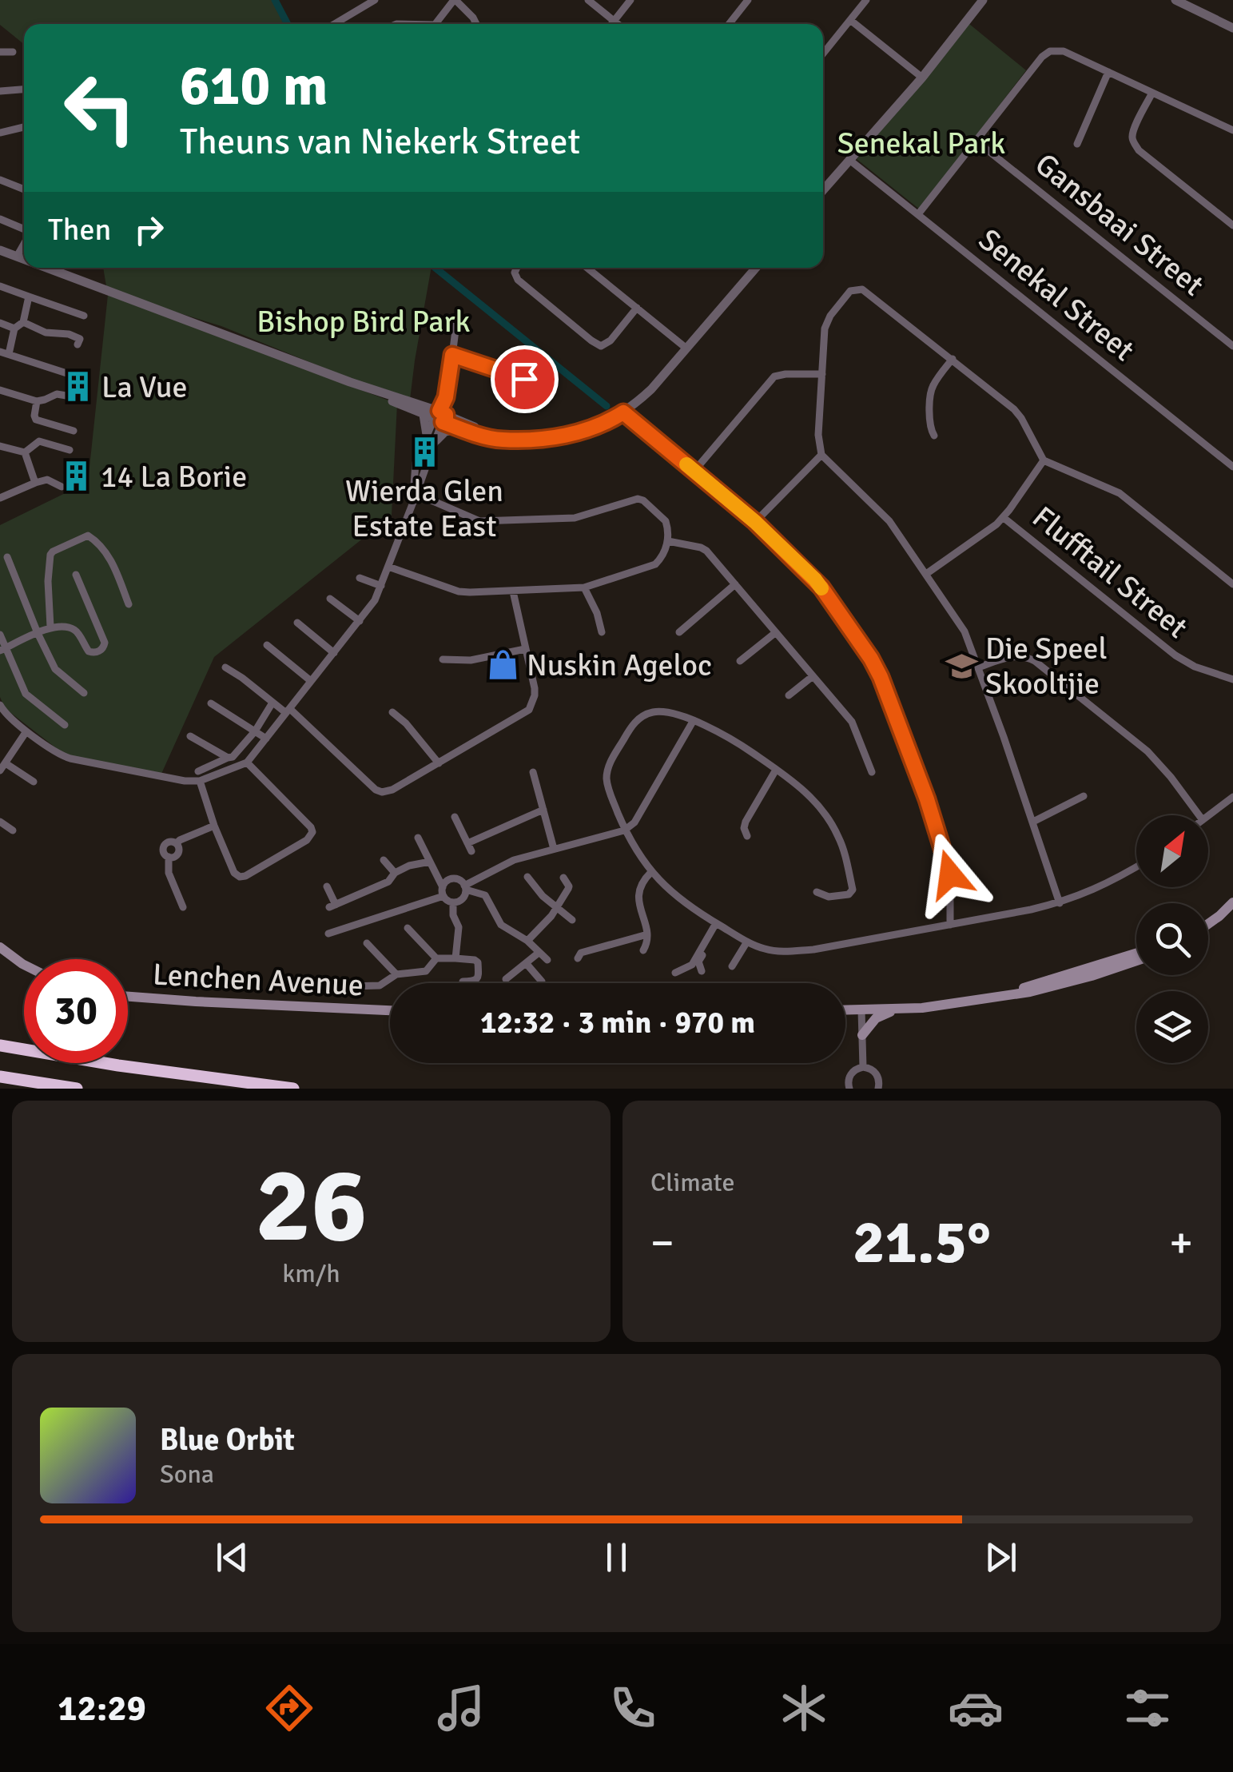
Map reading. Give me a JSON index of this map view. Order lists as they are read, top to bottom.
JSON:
{
  "streets": {
    "main road": ["Lenchen Avenue"],
    "street": ["Gansbaai Street", "Senekal Street", "Flufftail Street"]
  },
  "parks": ["Senekal Park", "Bishop Bird Park"],
  "places": {
    "building": ["La Vue", "Wierda Glen Estate East", "14 La Borie"],
    "shop": ["Nuskin Ageloc"],
    "school or university": ["Die Speel Skooltjie"]
  },
  "north": "top right",
  "page": {
    "turn": ["610 m", "Theuns van Niekerk Street"],
    "then": "Then",
    "limit": "30",
    "trip": "12:32 · 3 min · 970 m",
    "tile": [
      ["26", "km/h"],
      "Climate"
    ],
    "heat": ["−", "21.5°", "+"],
    "song": ["Blue Orbit", "Sona"],
    "tabs": "12:29"
  }
}
